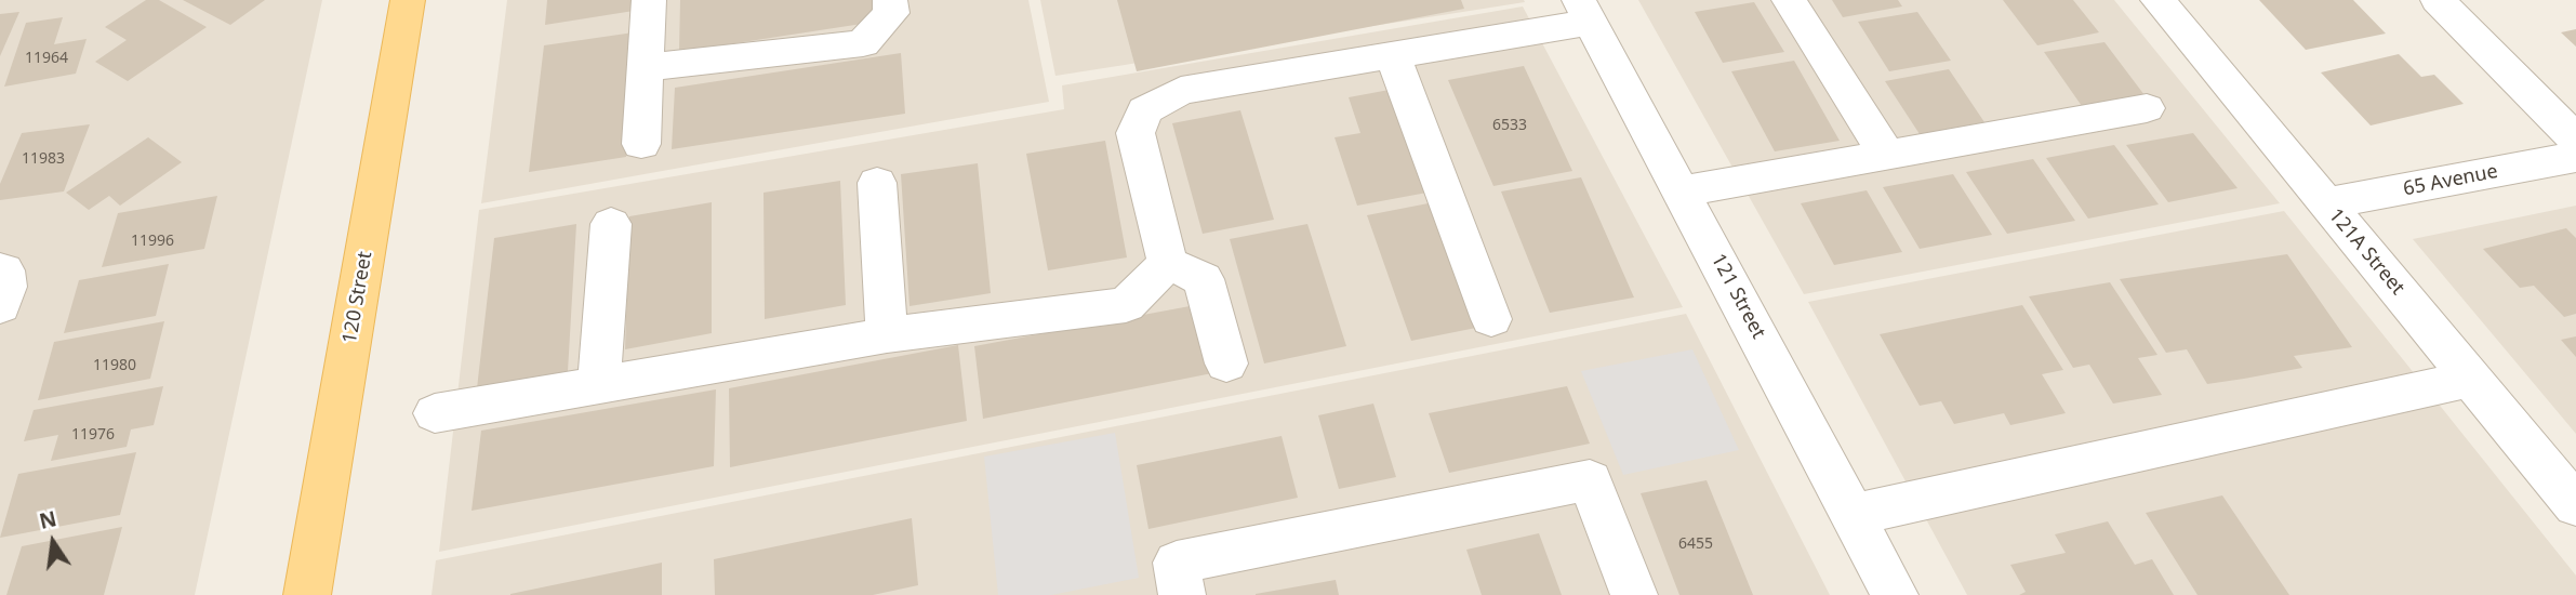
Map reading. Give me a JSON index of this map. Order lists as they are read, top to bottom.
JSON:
{
  "streets": {
    "main road": ["120 Street"],
    "street": ["65 Avenue", "121A Street", "121 Street"]
  },
  "crossings": [
    ["65 Avenue", "121A Street"]
  ],
  "house_numbers": [
    "11964",
    "6533",
    "11983",
    "11996",
    "11980",
    "11976",
    "6455"
  ],
  "north": "top"
}
